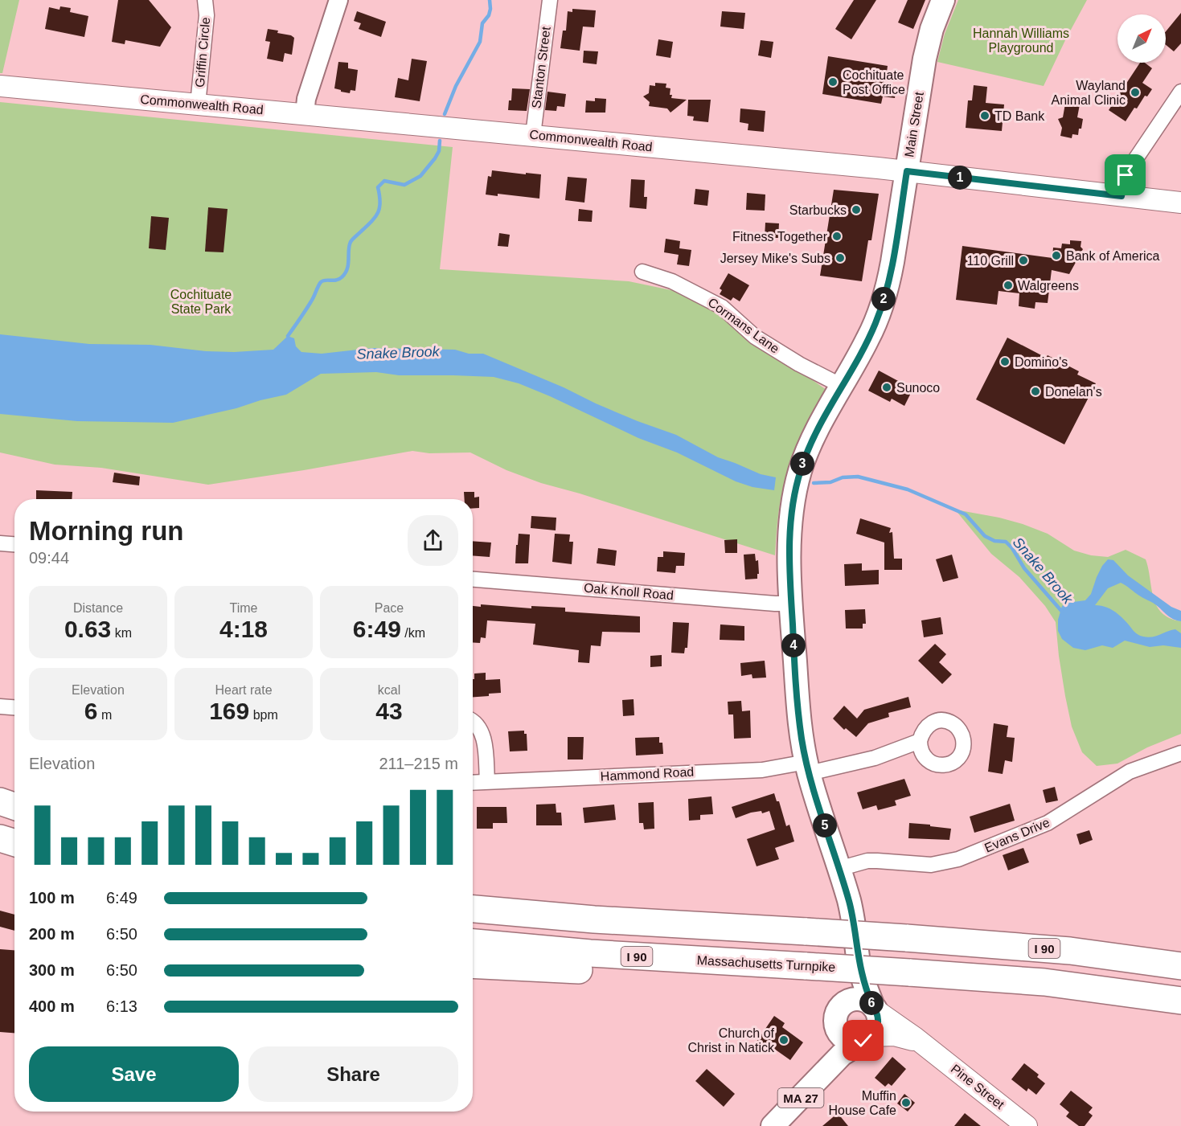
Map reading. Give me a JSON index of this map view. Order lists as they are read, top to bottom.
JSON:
{
  "streets": {
    "highway": ["I 90", "Massachusetts Turnpike"],
    "main road": [
      "Commonwealth Road",
      "Main Street",
      "Pine Street",
      "MA 27"
    ],
    "street": [
      "Griffin Circle",
      "Stanton Street",
      "Cormans Lane",
      "Oak Knoll Road",
      "Hammond Road",
      "Evans Drive"
    ]
  },
  "crossings": [
    ["Griffin Circle", "Commonwealth Road"],
    ["Stanton Street", "Commonwealth Road"],
    ["Commonwealth Road", "Main Street"],
    ["Main Street", "Cormans Lane"],
    ["Main Street", "Oak Knoll Road"],
    ["Main Street", "MA 27"],
    ["Oak Knoll Road", "MA 27"],
    ["Hammond Road", "MA 27"],
    ["Evans Drive", "MA 27"],
    ["Pine Street", "MA 27"]
  ],
  "water": ["Snake Brook"],
  "parks": ["Hannah Williams Playground", "Cochituate State Park"],
  "places": [
    "Cochituate Post Office",
    "Wayland Animal Clinic",
    "TD Bank",
    "Starbucks",
    "Fitness Together",
    "Bank of America",
    "Jersey Mike's Subs",
    "110 Grill",
    "Walgreens",
    "Domino's",
    "Sunoco",
    "Donelan's",
    "Church of Christ in Natick",
    "Muffin House Cafe"
  ],
  "north": "top right",
  "page": {
    "pins": [
      "1",
      "2",
      "3",
      "4",
      "5",
      "6"
    ],
    "heading": ["Morning run", "09:44"],
    "stats": [
      ["Distance", "0.63 km"],
      ["Time", "4:18"],
      ["Pace", "6:49 /km"],
      ["Elevation", "6 m"],
      ["Heart rate", "169 bpm"],
      ["kcal", "43"]
    ],
    "chart": ["Elevation", "211–215 m"],
    "list": [
      {
        "name": "100 m",
        "note": "6:49"
      },
      {
        "name": "200 m",
        "note": "6:50"
      },
      {
        "name": "300 m",
        "note": "6:50"
      },
      {
        "name": "400 m",
        "note": "6:13"
      }
    ],
    "buttons": ["Save", "Share"]
  }
}
